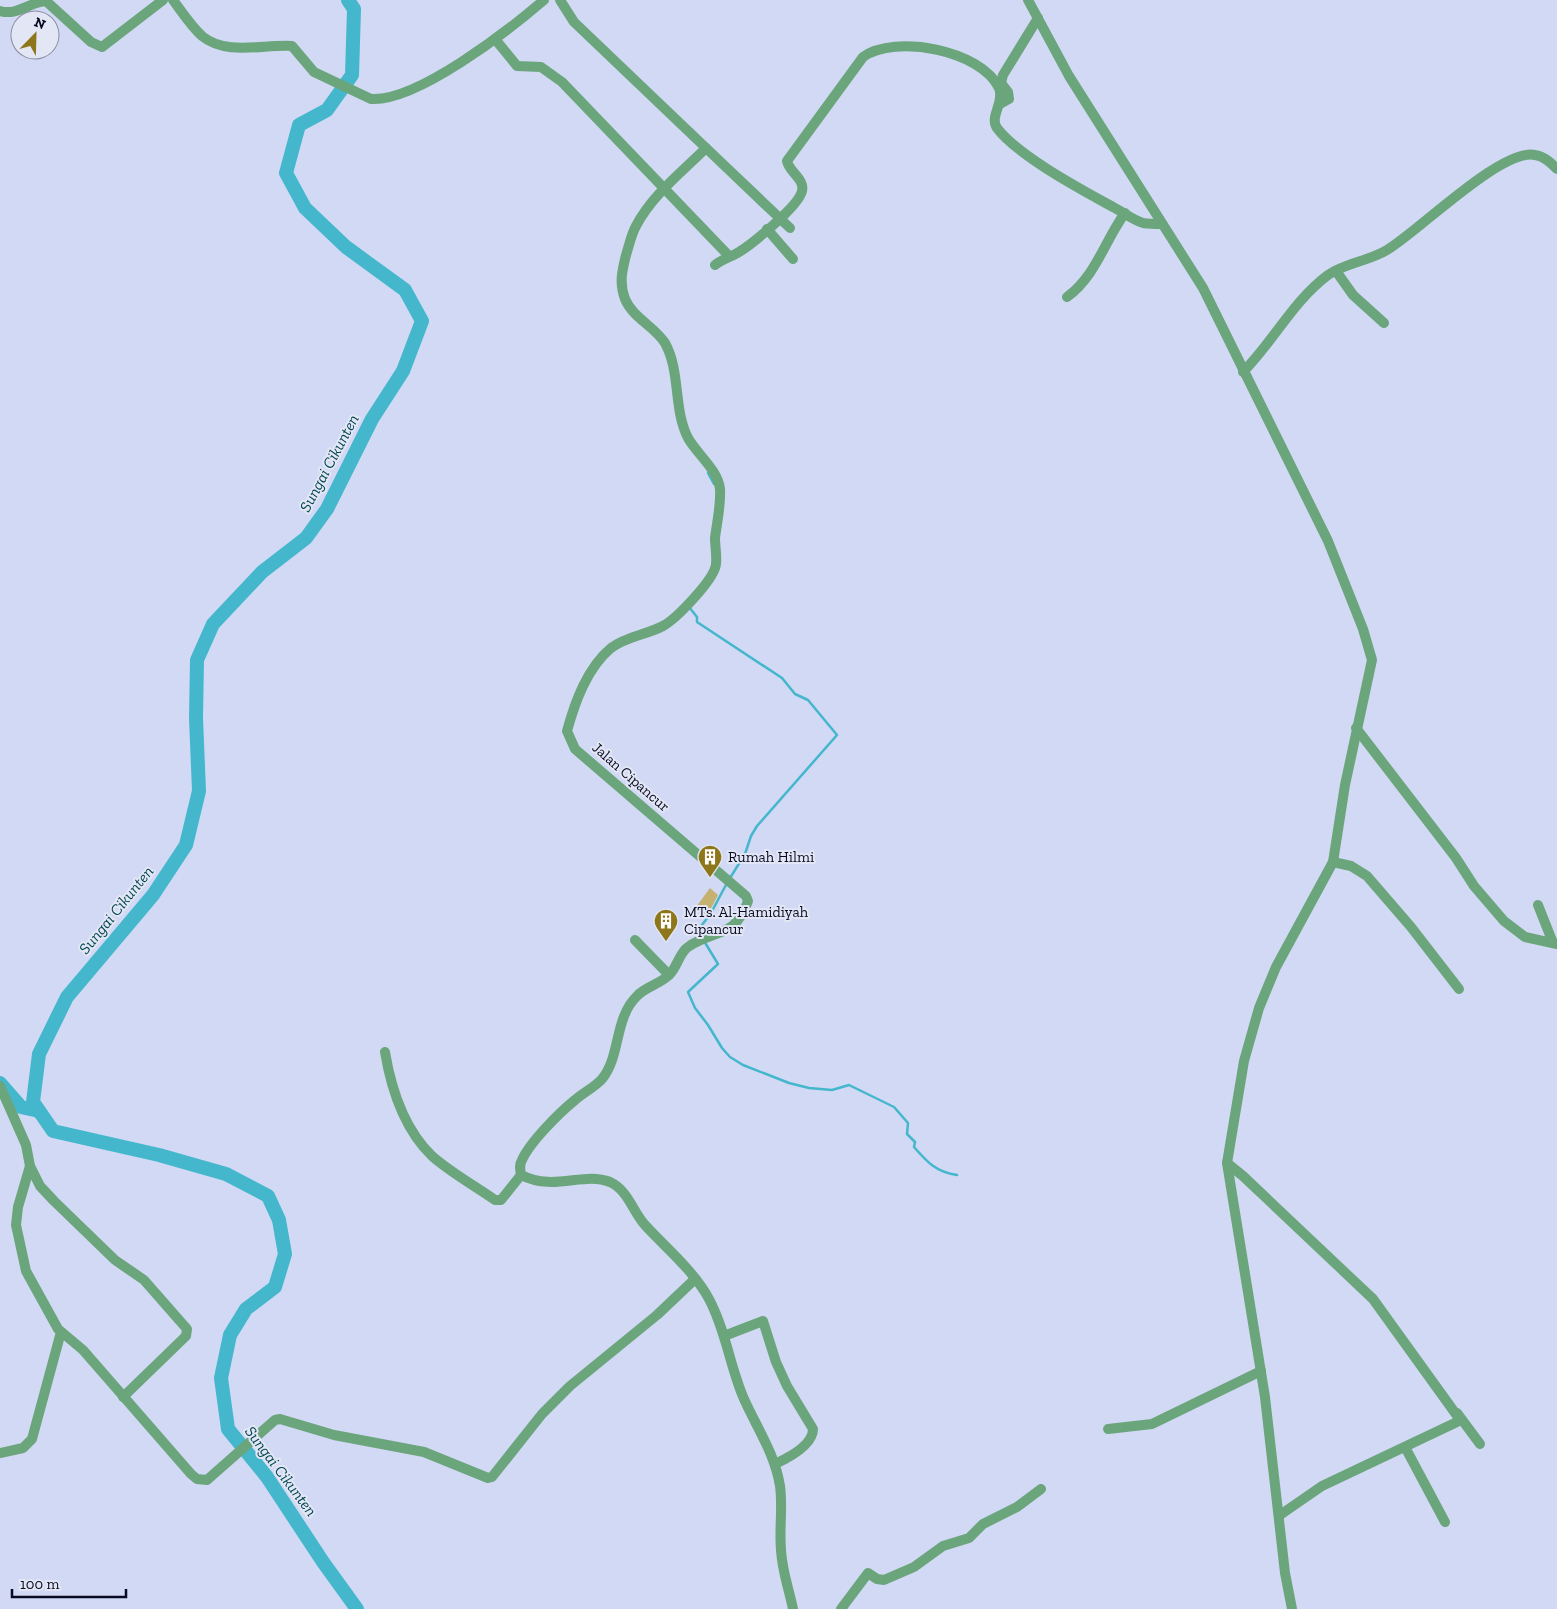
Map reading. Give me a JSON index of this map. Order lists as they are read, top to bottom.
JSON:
{
  "streets": {
    "street": ["Jalan Cipancur"]
  },
  "water": ["Sungai Cikunten"],
  "places": {
    "building": ["Rumah Hilmi", "MTs. Al-Hamidiyah Cipancur"]
  },
  "scale_bar": "100 m",
  "north": "top right"
}
